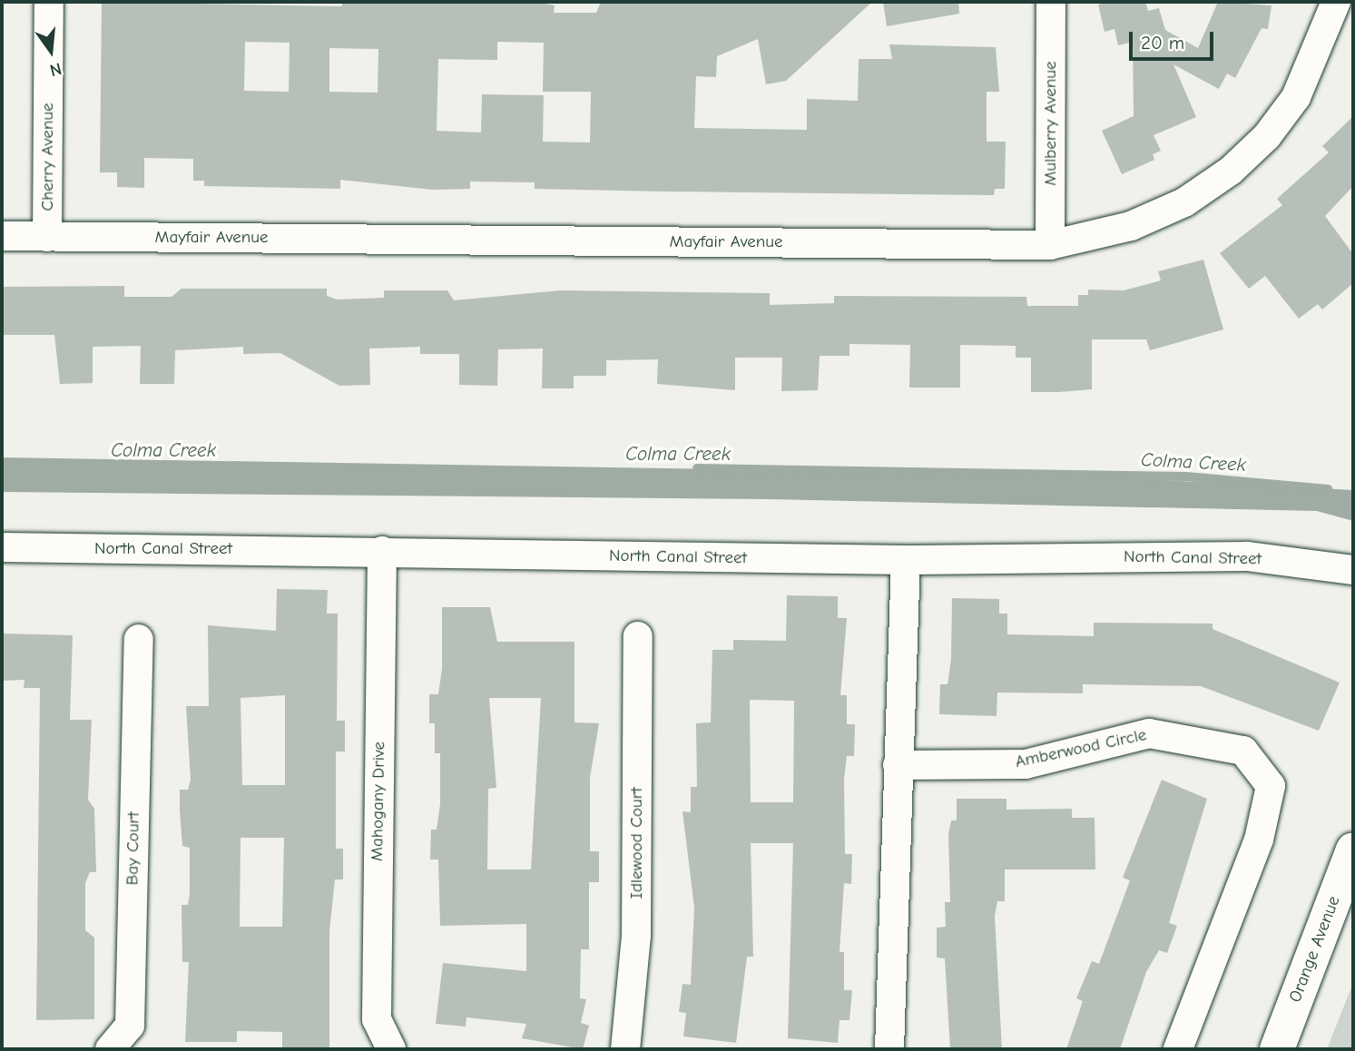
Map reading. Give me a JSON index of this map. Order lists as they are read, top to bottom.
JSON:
{
  "streets": {
    "street": [
      "Mulberry Avenue",
      "Cherry Avenue",
      "Mayfair Avenue",
      "North Canal Street",
      "Amberwood Circle",
      "Mahogany Drive",
      "Idlewood Court",
      "Bay Court",
      "Orange Avenue"
    ]
  },
  "crossings": [
    ["Mulberry Avenue", "Mayfair Avenue"],
    ["Cherry Avenue", "Mayfair Avenue"],
    ["North Canal Street", "Mahogany Drive"]
  ],
  "water": ["Colma Creek"],
  "scale_bar": "20 m",
  "north": "bottom"
}
